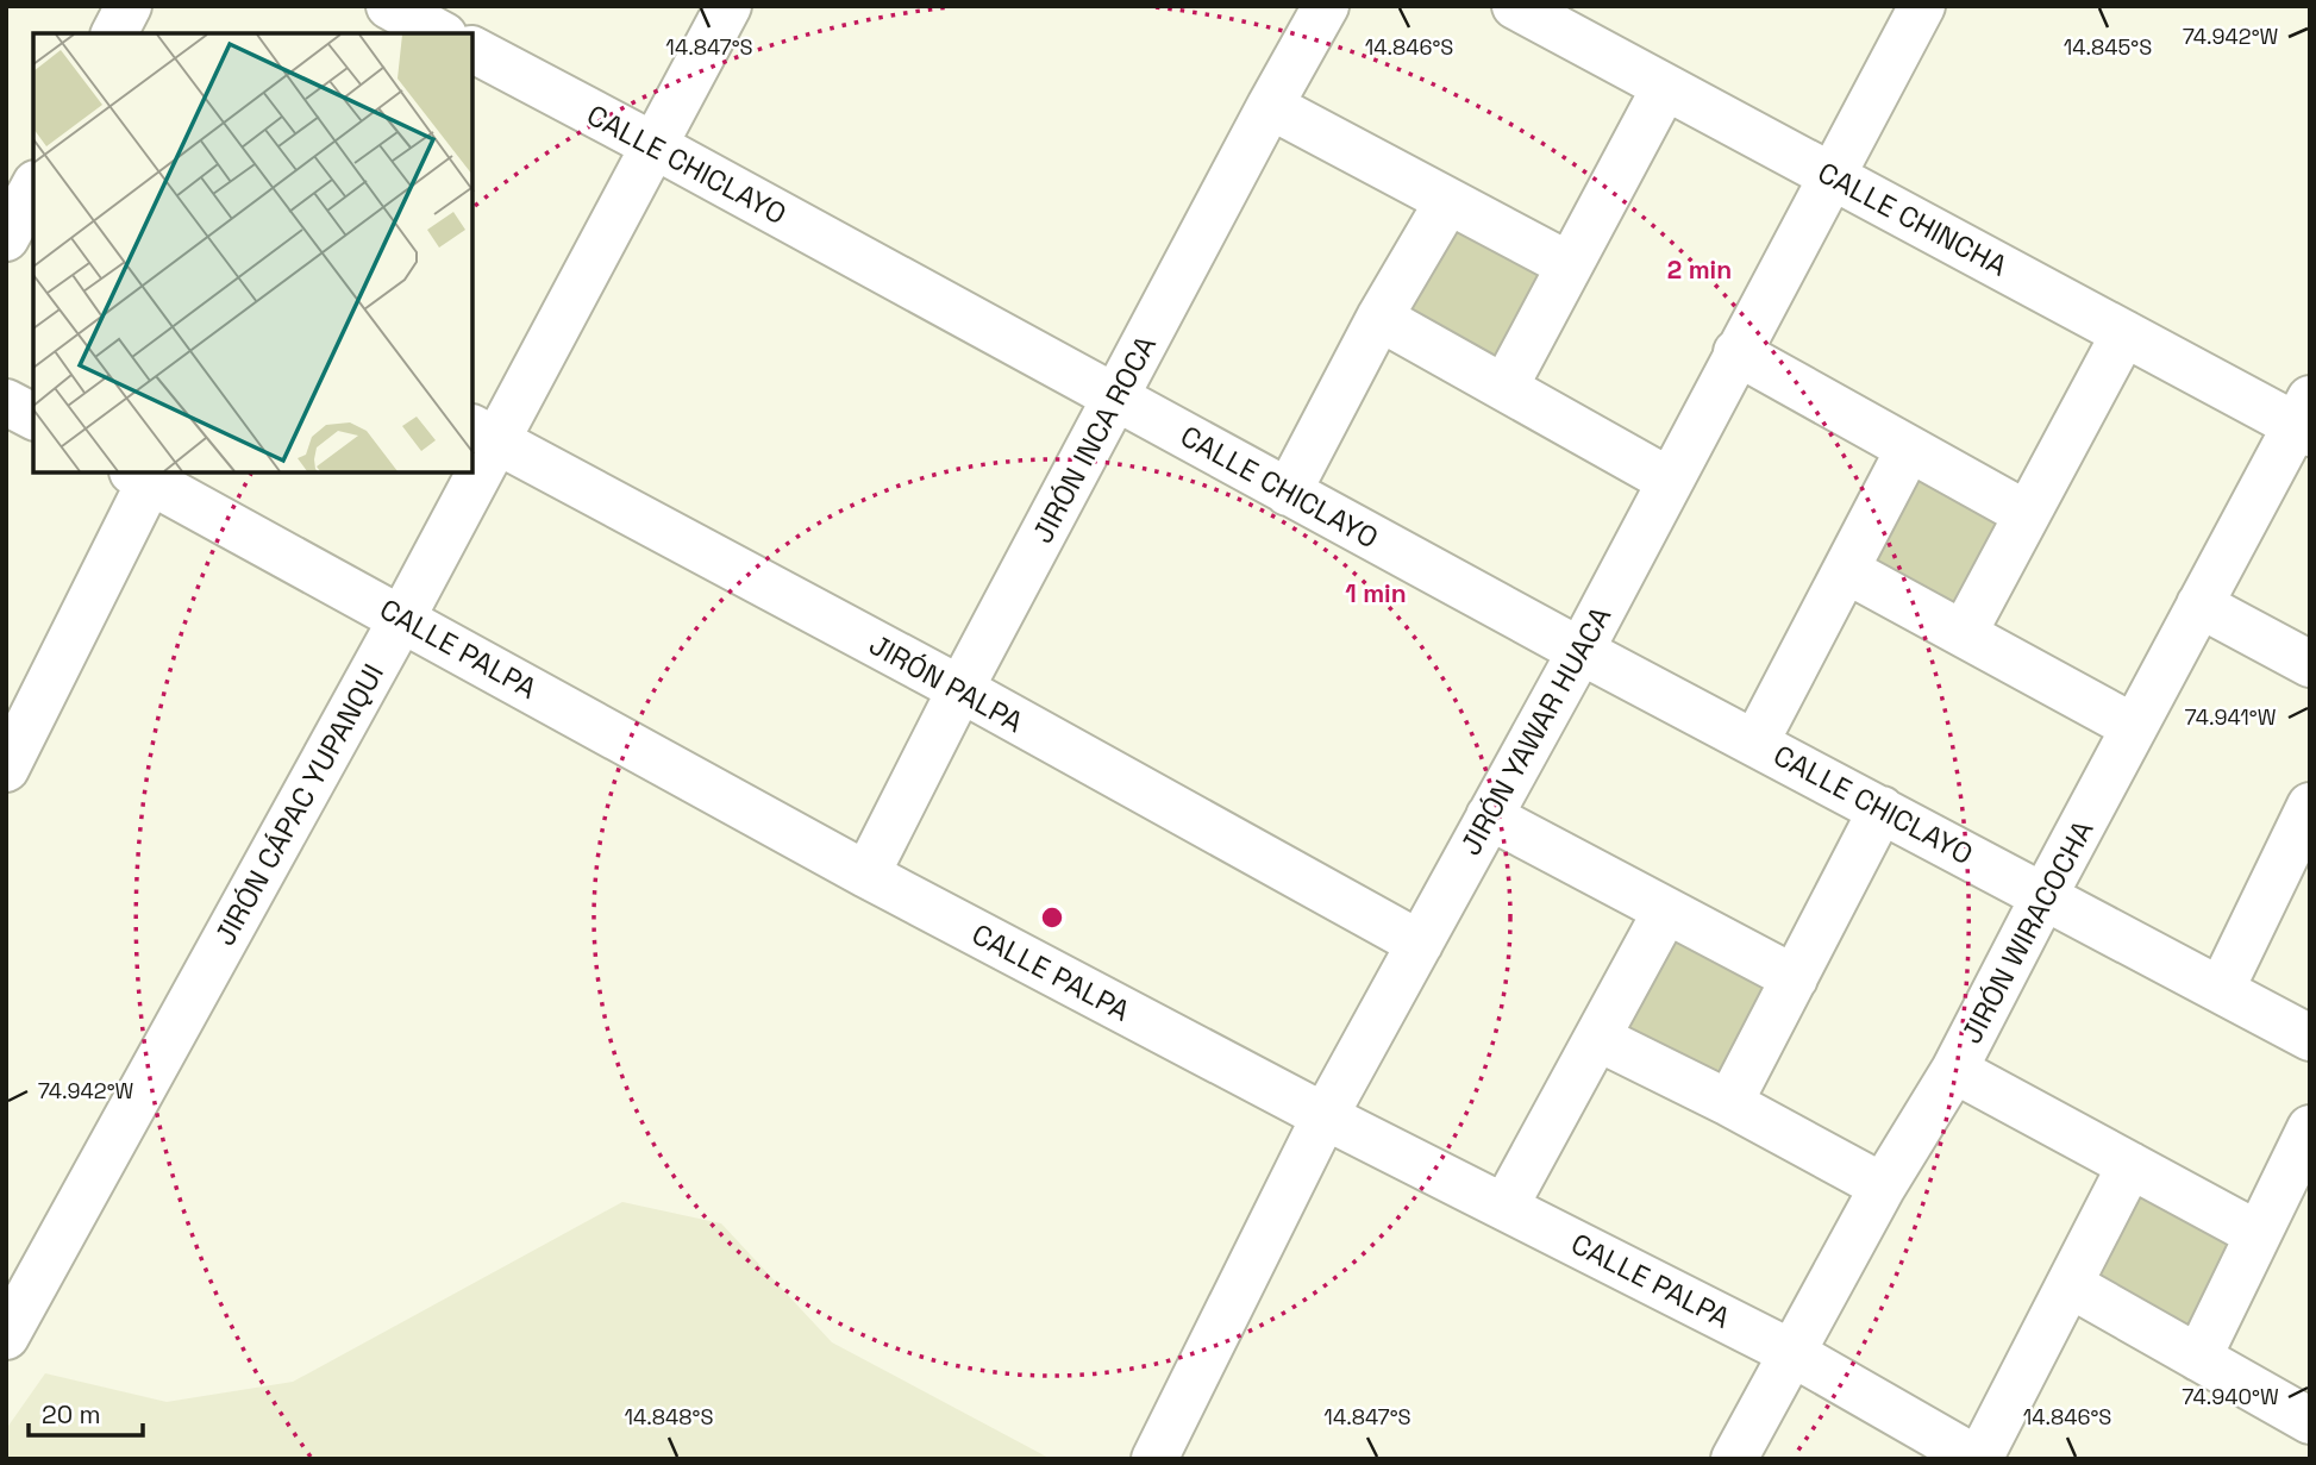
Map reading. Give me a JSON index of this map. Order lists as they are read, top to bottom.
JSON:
{
  "streets": {
    "street": [
      "CALLE CHICLAYO",
      "CALLE CHINCHA",
      "JIRÓN INCA ROCA",
      "CALLE PALPA",
      "JIRÓN PALPA",
      "JIRÓN YAWAR HUACA",
      "JIRÓN CÁPAC YUPANQUI",
      "JIRÓN WIRACOCHA"
    ]
  },
  "crossings": [
    ["CALLE CHICLAYO", "JIRÓN INCA ROCA"],
    ["CALLE CHICLAYO", "JIRÓN YAWAR HUACA"],
    ["CALLE CHICLAYO", "JIRÓN CÁPAC YUPANQUI"],
    ["CALLE CHICLAYO", "JIRÓN WIRACOCHA"],
    ["CALLE CHINCHA", "JIRÓN YAWAR HUACA"],
    ["CALLE CHINCHA", "JIRÓN WIRACOCHA"],
    ["JIRÓN INCA ROCA", "CALLE PALPA"],
    ["JIRÓN INCA ROCA", "JIRÓN PALPA"],
    ["CALLE PALPA", "JIRÓN YAWAR HUACA"],
    ["CALLE PALPA", "JIRÓN CÁPAC YUPANQUI"],
    ["CALLE PALPA", "JIRÓN WIRACOCHA"],
    ["JIRÓN PALPA", "JIRÓN YAWAR HUACA"],
    ["JIRÓN PALPA", "JIRÓN CÁPAC YUPANQUI"]
  ],
  "scale_bar": "20 m",
  "coordinates": [
    "74.942°W",
    "14.847°S",
    "14.846°S",
    "14.845°S",
    "74.941°W",
    "74.940°W",
    "14.848°S"
  ],
  "rings": ["2 min", "1 min"]
}
